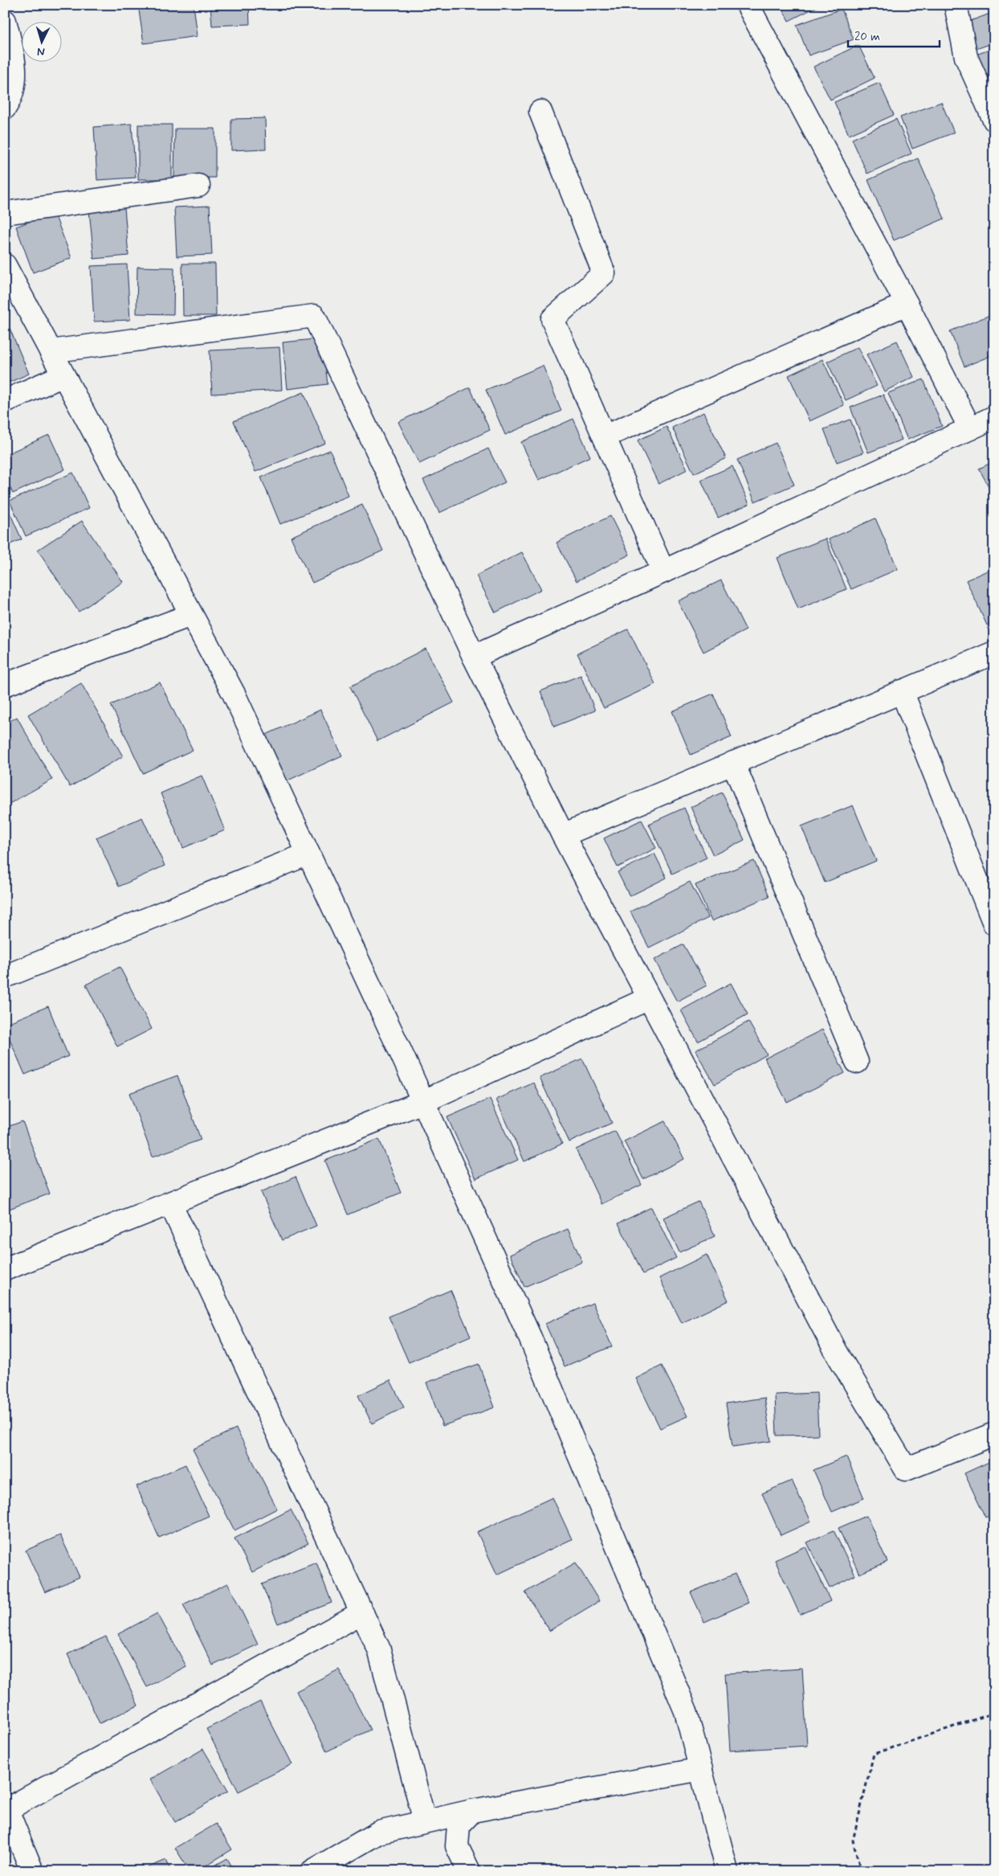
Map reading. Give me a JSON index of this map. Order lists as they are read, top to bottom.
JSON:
{
  "scale_bar": "20 m",
  "north": "bottom"
}
